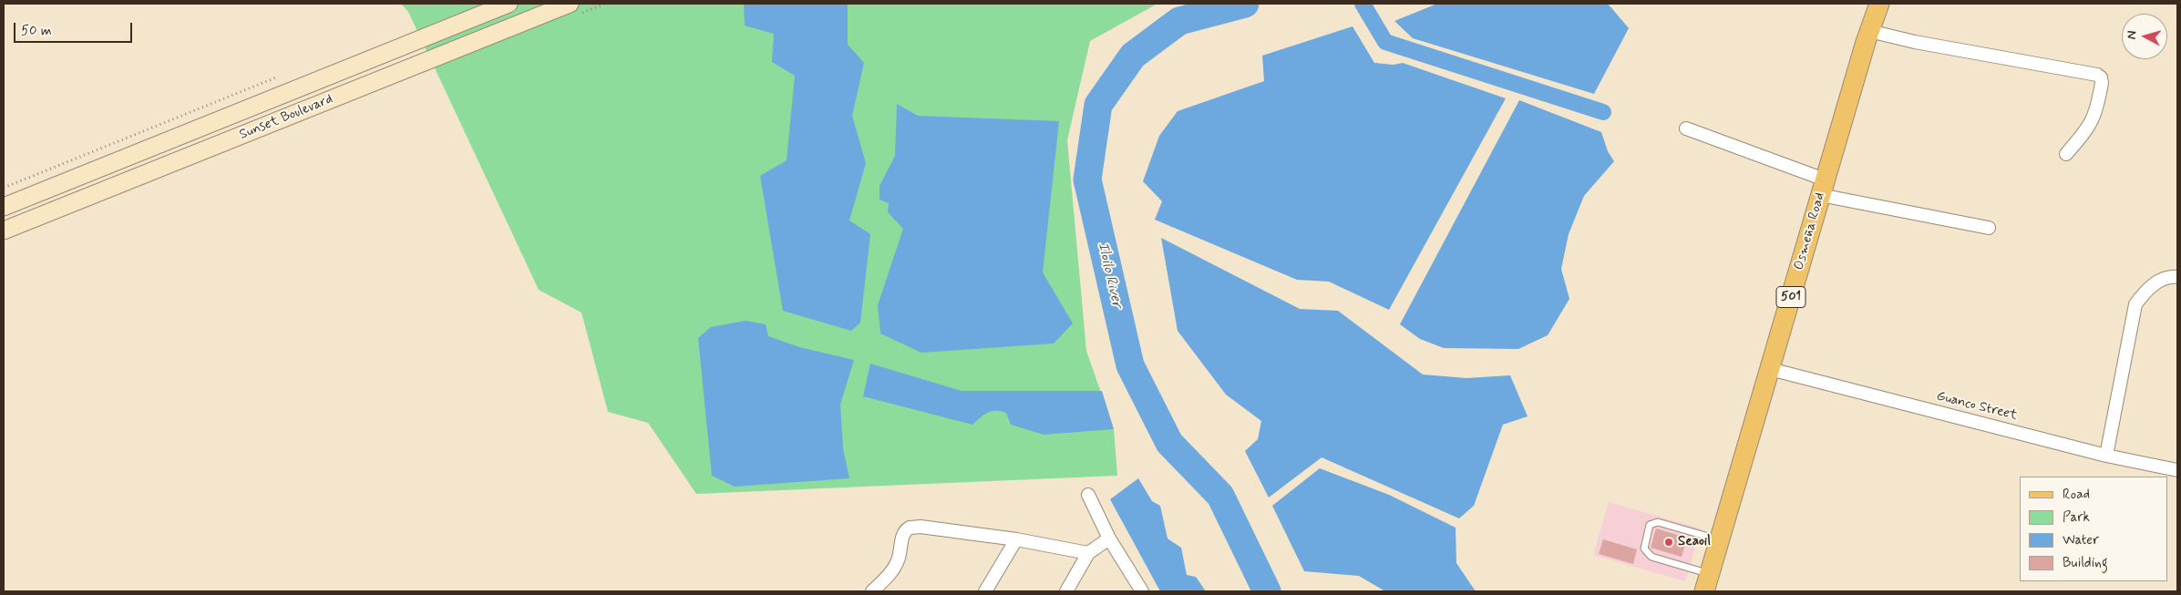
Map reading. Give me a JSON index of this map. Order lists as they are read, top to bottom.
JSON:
{
  "streets": {
    "main road": ["Sunset Boulevard", "Osmeña Road", "501"],
    "street": ["Guanco Street"]
  },
  "crossings": [
    ["Osmeña Road", "Guanco Street"]
  ],
  "water": ["Iloilo River"],
  "places": ["Seaoil"],
  "legend": [
    "Road",
    "Park",
    "Water",
    "Building"
  ],
  "scale_bar": "50 m",
  "north": "left"
}
